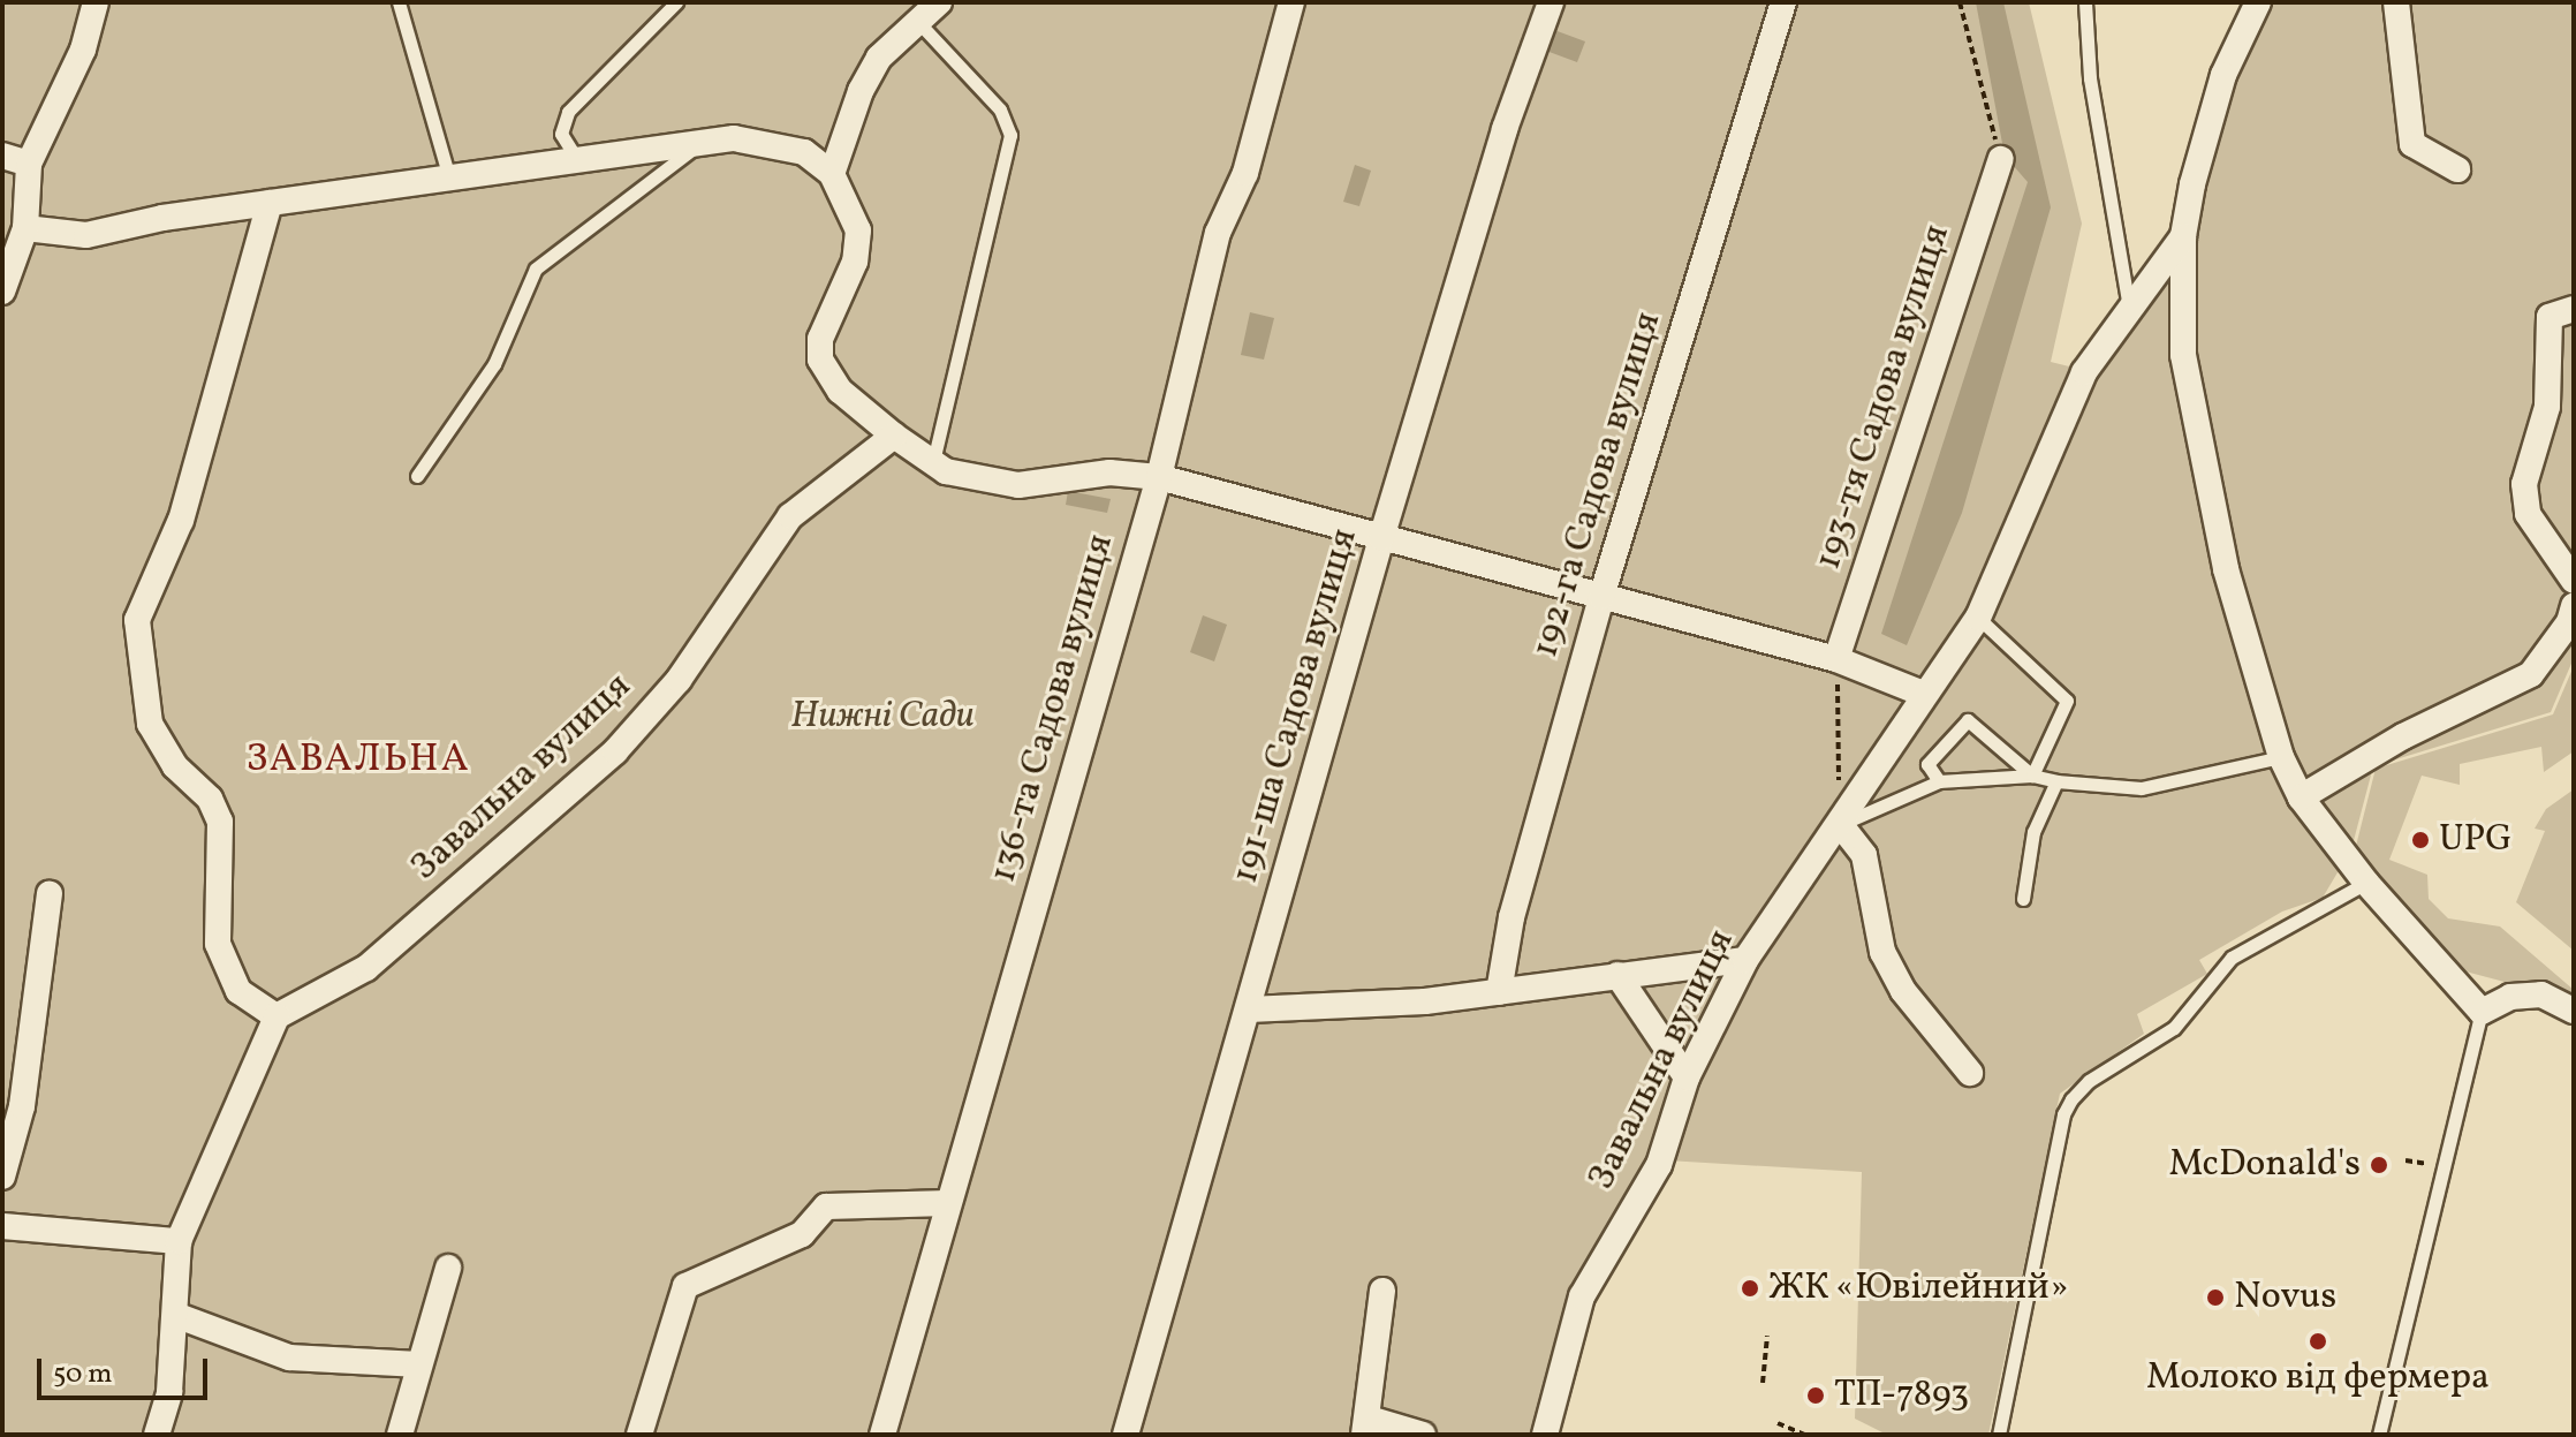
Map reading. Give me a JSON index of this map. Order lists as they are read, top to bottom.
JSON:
{
  "streets": {
    "street": [
      "193-тя Садова вулиця",
      "192-га Садова вулиця",
      "191-ша Садова вулиця",
      "136-та Садова вулиця",
      "Завальна вулиця"
    ]
  },
  "districts": ["ЗАВАЛЬНА"],
  "parks": ["Нижні Сади"],
  "places": [
    "UPG",
    "McDonald's",
    "ЖК «Ювілейний»",
    "Novus",
    "Молоко від фермера",
    "ТП-7893"
  ],
  "scale_bar": "50 m"
}
